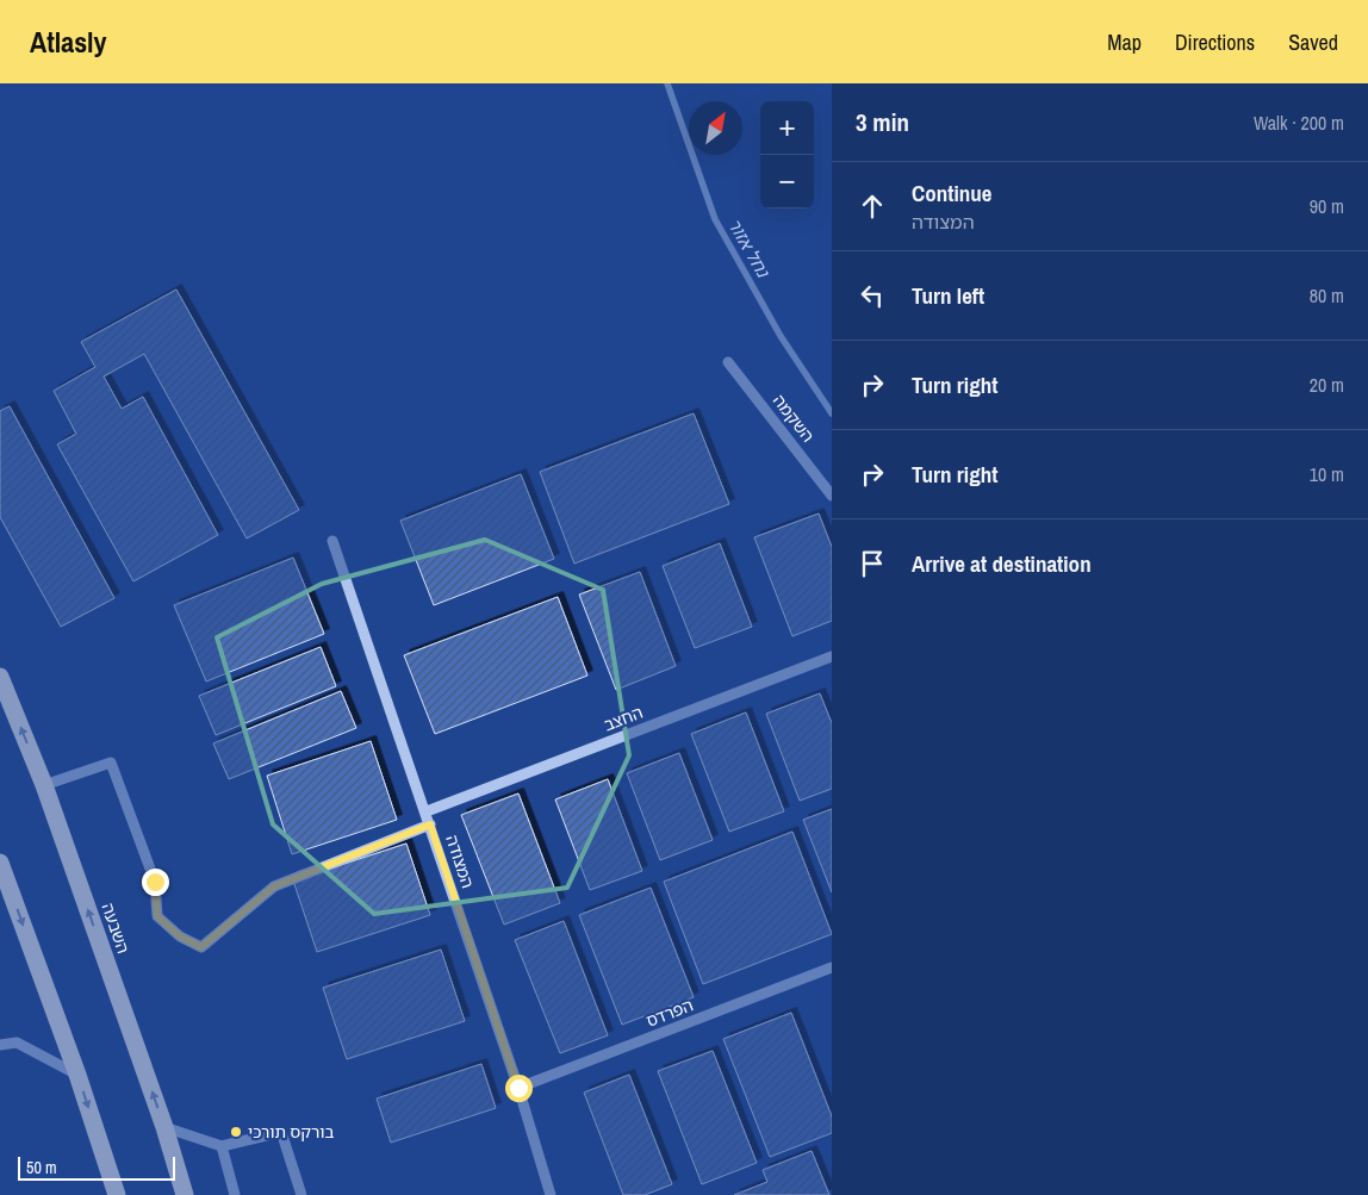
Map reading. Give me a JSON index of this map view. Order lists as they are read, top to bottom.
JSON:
{
  "streets": {
    "highway": ["השבעה"],
    "street": [
      "השקמה",
      "החצב",
      "המצודה",
      "הפרדס"
    ]
  },
  "crossings": [
    ["החצב", "המצודה"],
    ["המצודה", "הפרדס"]
  ],
  "water": ["נחל אזור"],
  "places": ["בורקס תורכי"],
  "scale_bar": "50 m",
  "north": "top right",
  "page": {
    "header": "Atlasly",
    "nav": ["Map", "Directions", "Saved"],
    "heading": ["3 min", "Walk · 200 m"],
    "map_buttons": ["+", "−"],
    "list": [
      ["Continue", "המצודה", "90 m"],
      ["Turn left", "80 m"],
      ["Turn right", "20 m"],
      ["Turn right", "10 m"],
      "Arrive at destination"
    ],
    "scale": "50 m"
  }
}
